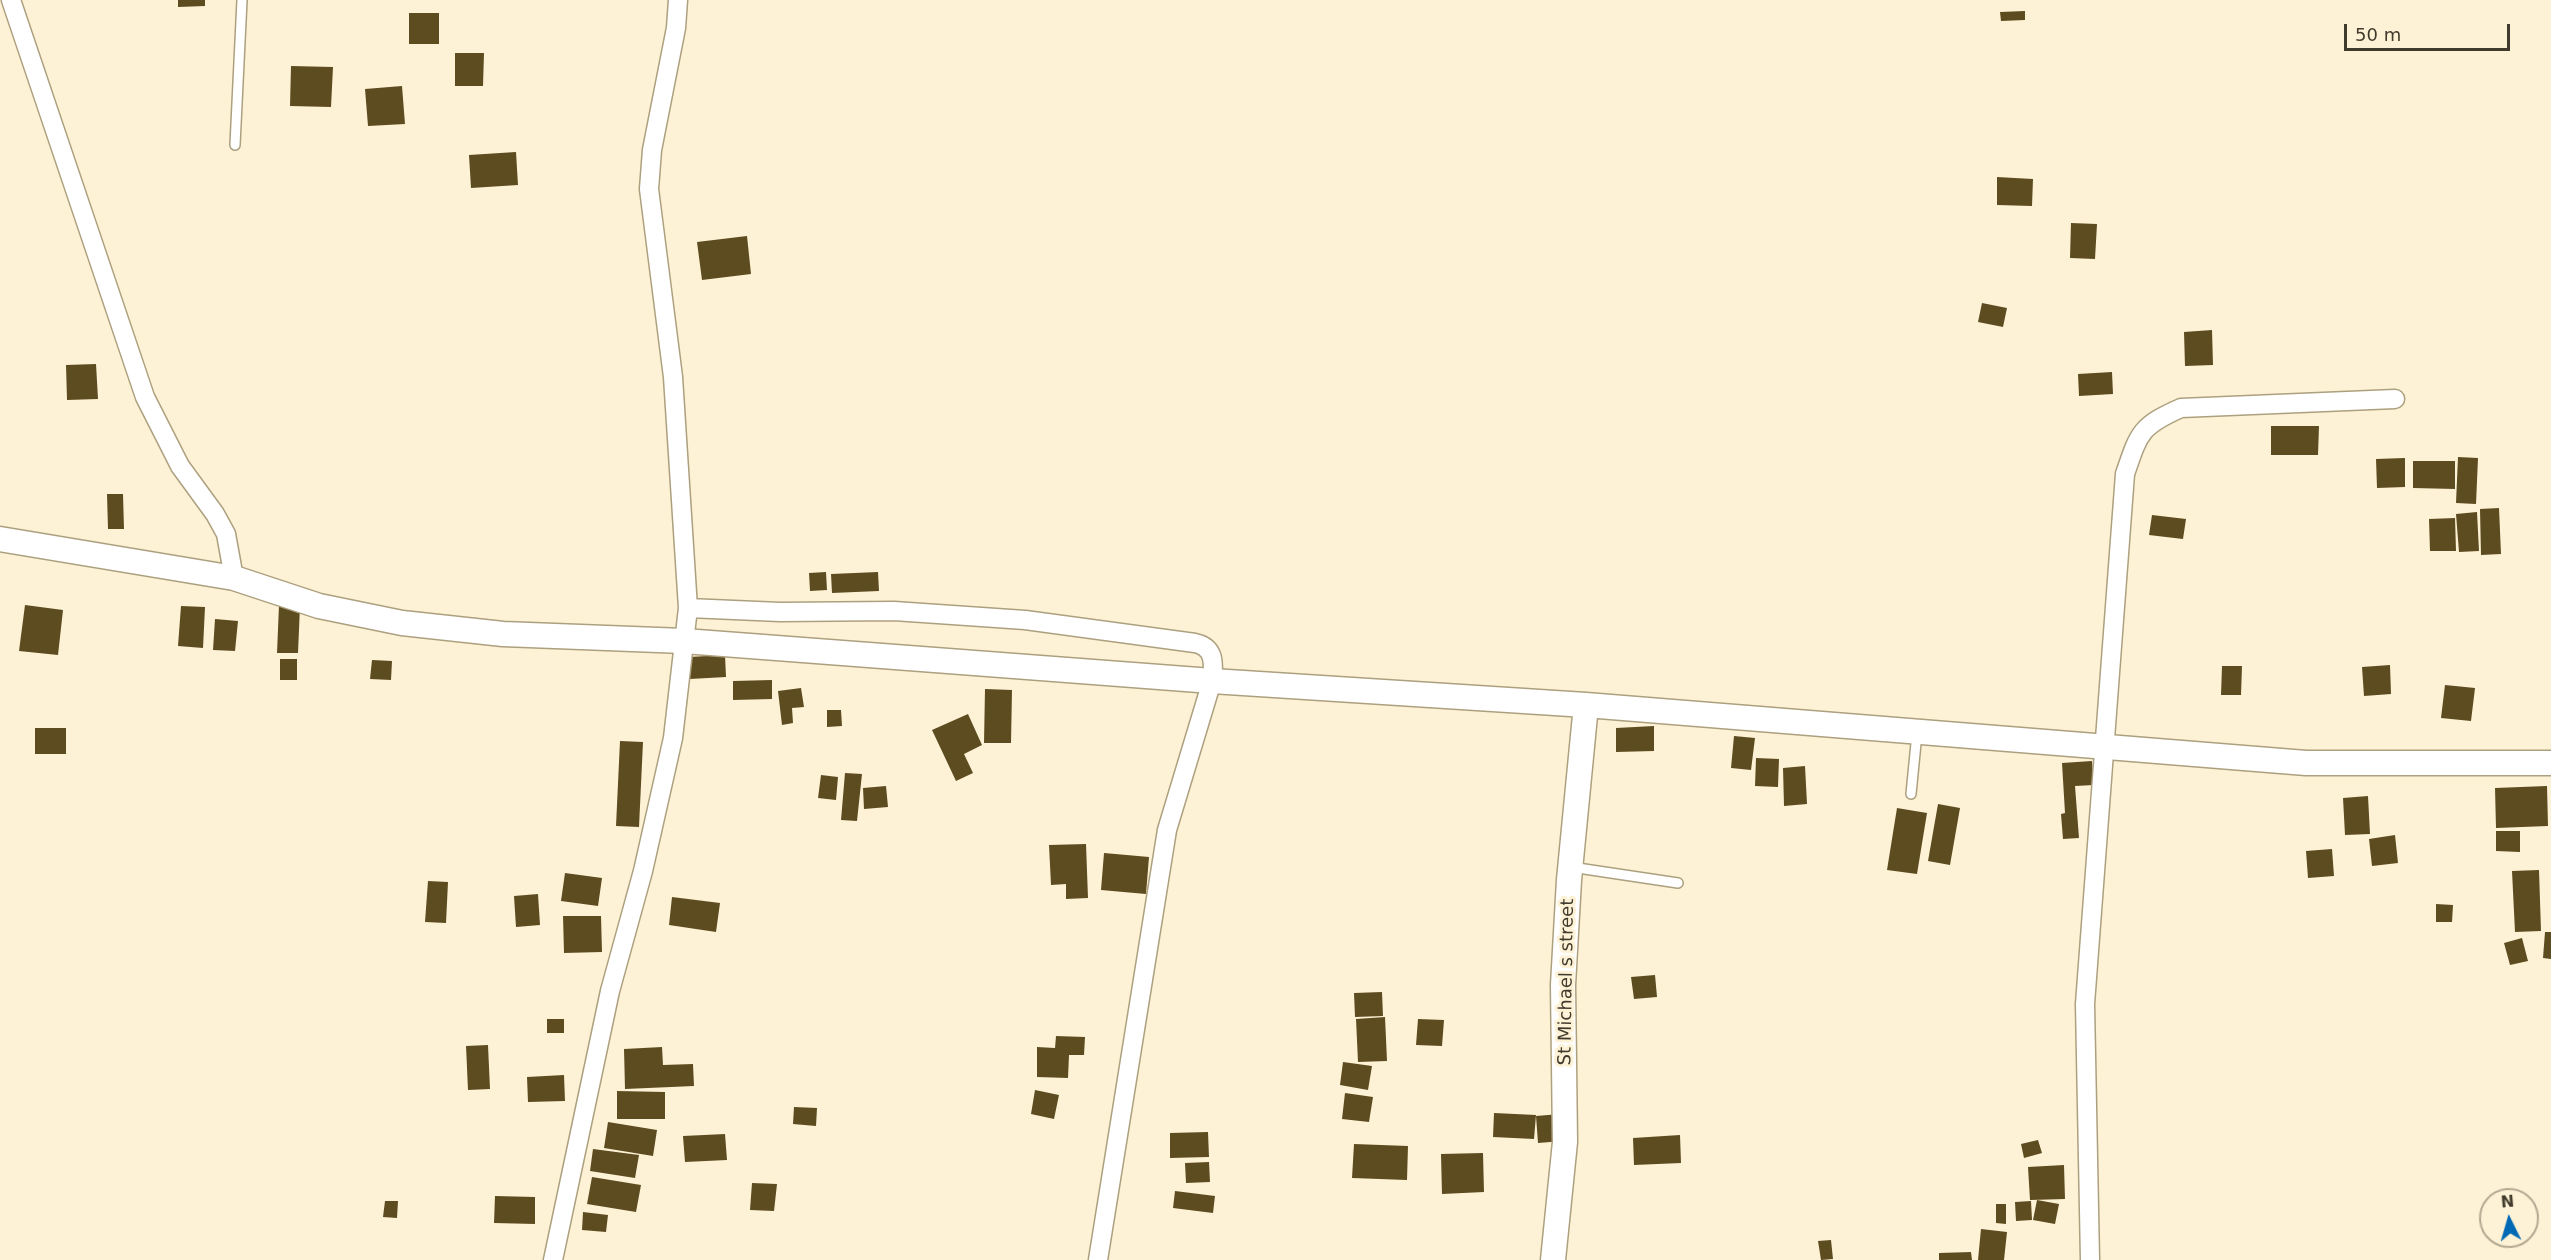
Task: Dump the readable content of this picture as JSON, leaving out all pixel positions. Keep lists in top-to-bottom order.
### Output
{
  "streets": {
    "street": ["St Michael s street"]
  },
  "scale_bar": "50 m",
  "north": "top"
}
